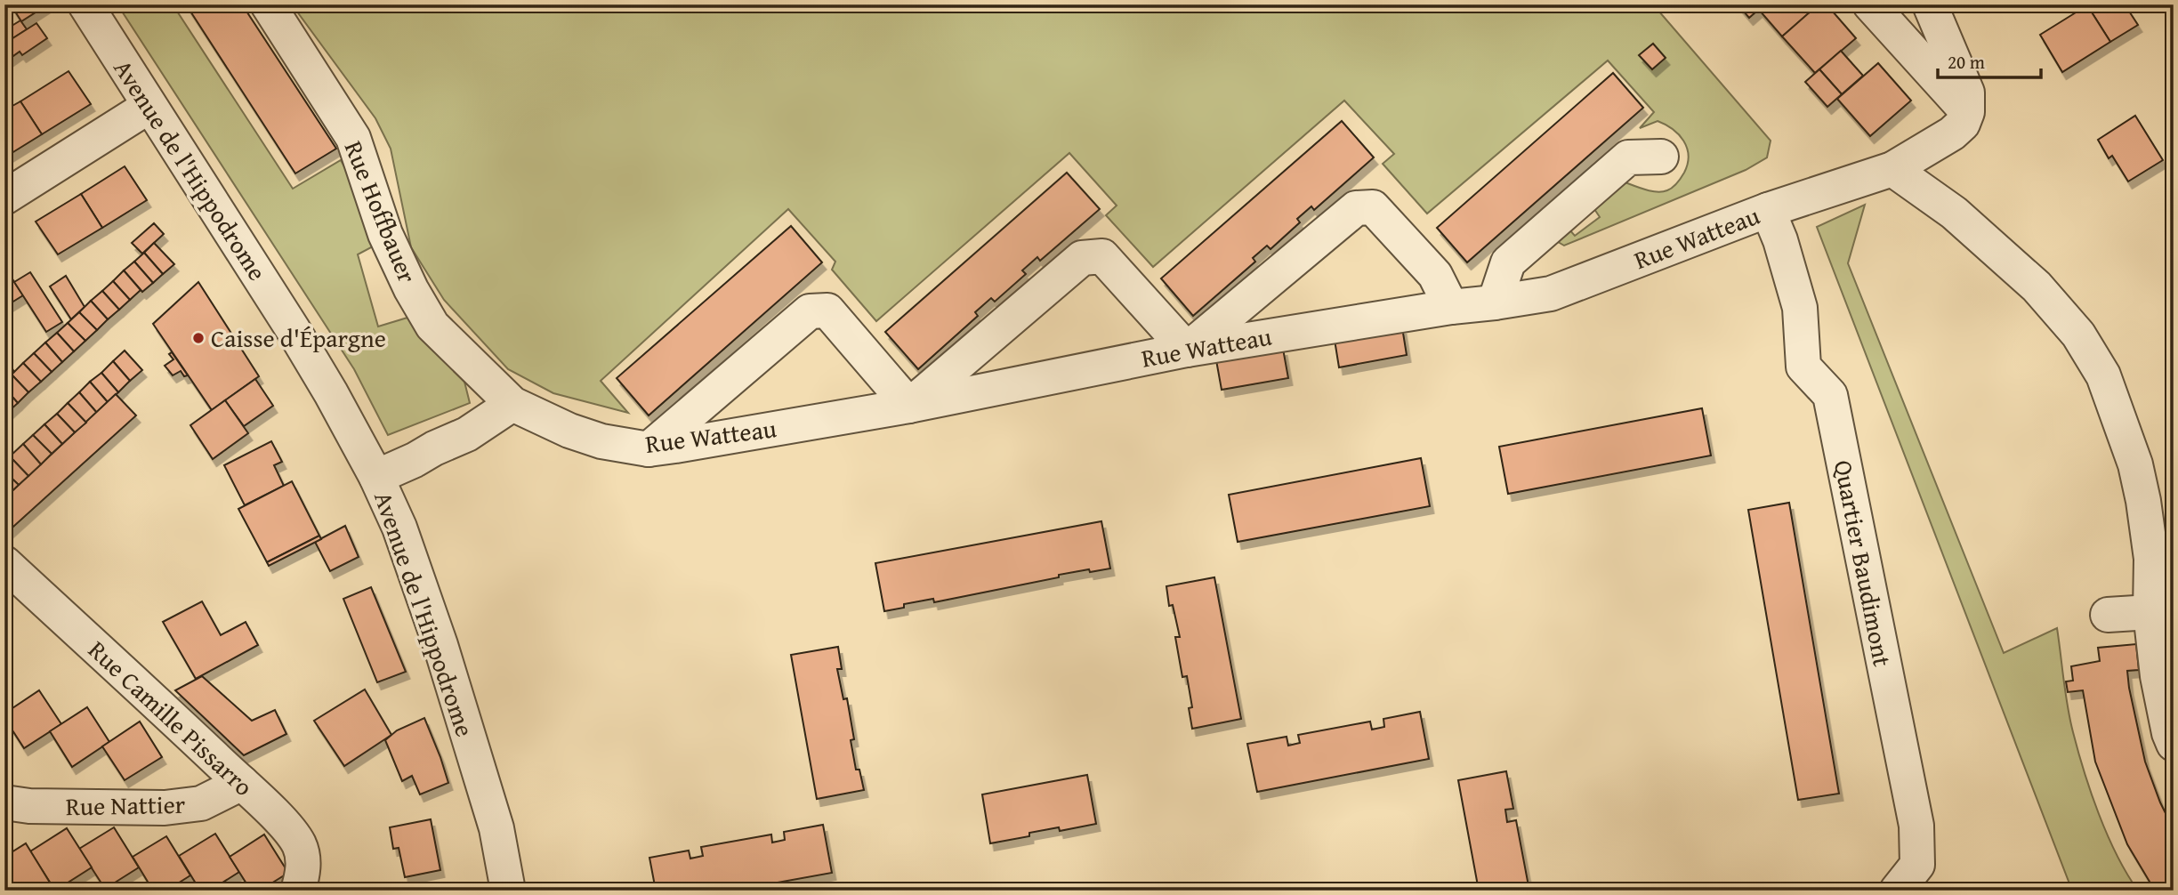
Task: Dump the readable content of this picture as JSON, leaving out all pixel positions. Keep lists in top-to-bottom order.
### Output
{
  "streets": {
    "street": [
      "Avenue de l'Hippodrome",
      "Rue Hoffbauer",
      "Rue Watteau",
      "Quartier Baudimont",
      "Rue Camille Pissarro",
      "Rue Nattier"
    ]
  },
  "crossings": [
    ["Rue Hoffbauer", "Rue Watteau"],
    ["Rue Watteau", "Quartier Baudimont"],
    ["Rue Camille Pissarro", "Rue Nattier"]
  ],
  "places": ["Caisse d'Épargne"],
  "scale_bar": "20 m"
}
